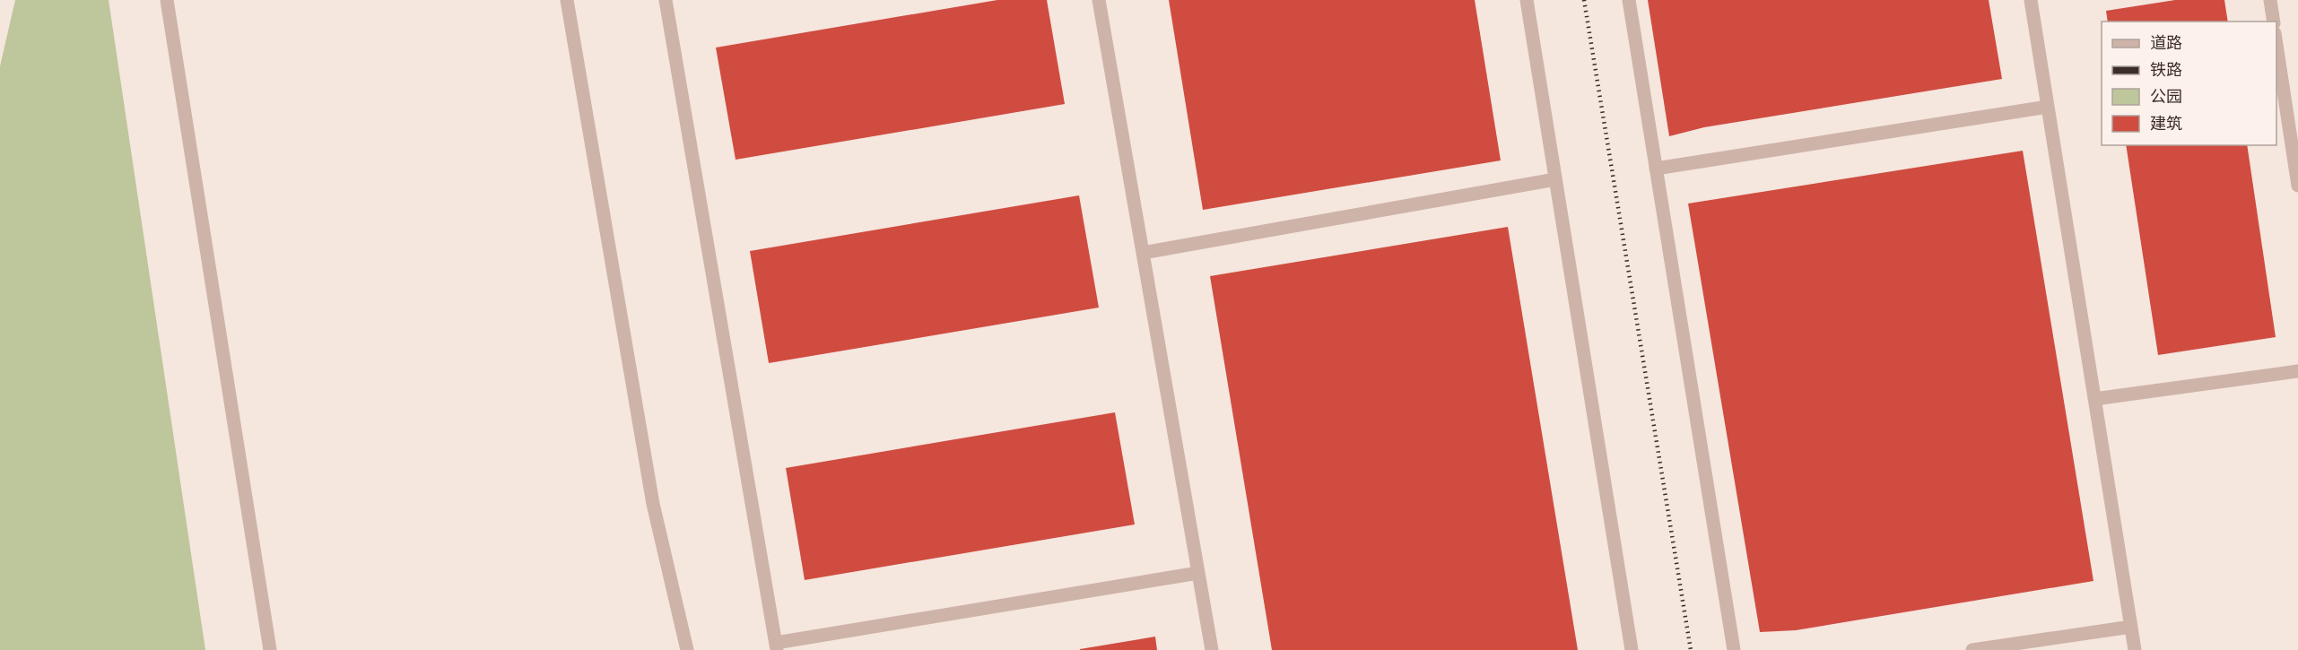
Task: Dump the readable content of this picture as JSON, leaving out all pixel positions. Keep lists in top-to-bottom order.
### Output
{
  "legend": [
    "道路",
    "铁路",
    "公园",
    "建筑"
  ]
}
